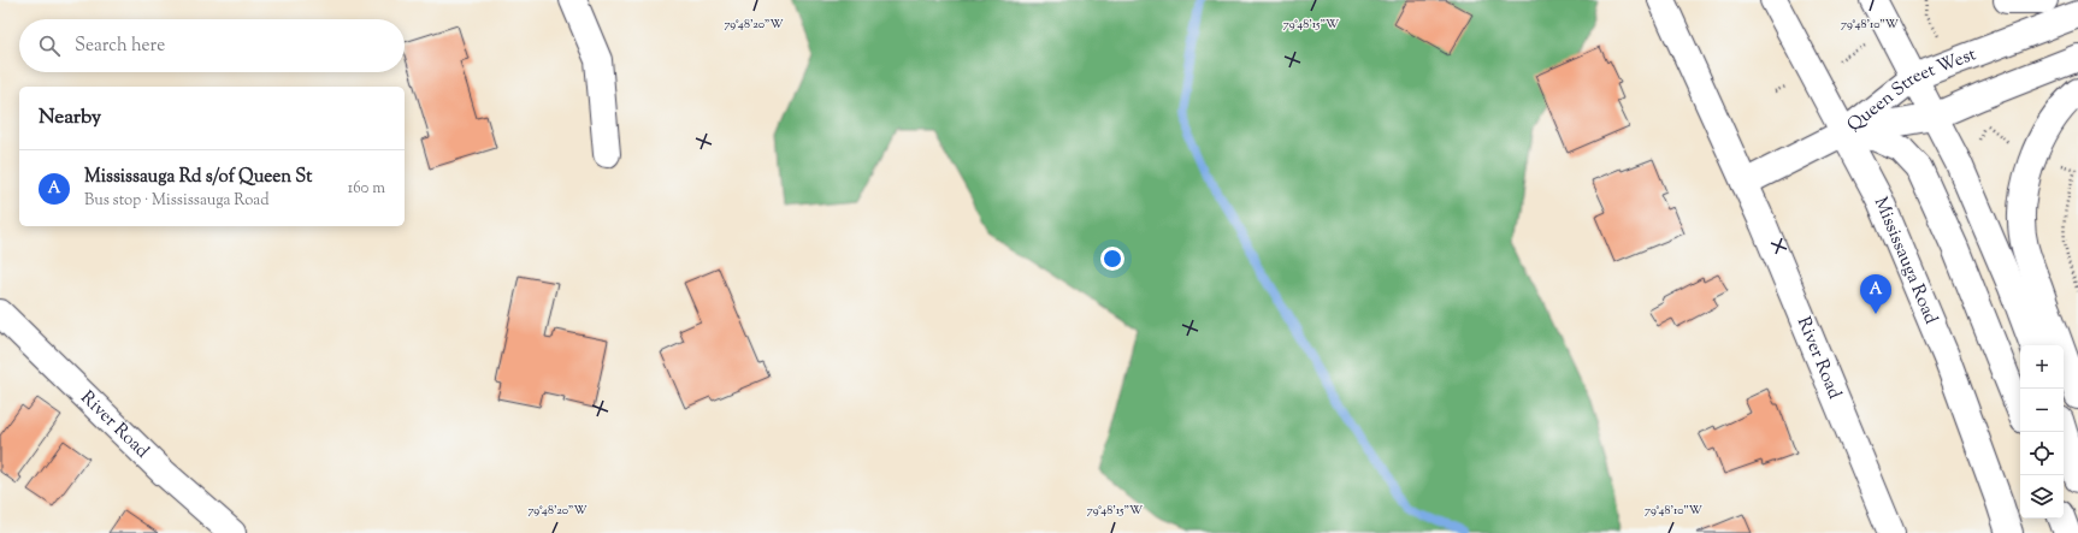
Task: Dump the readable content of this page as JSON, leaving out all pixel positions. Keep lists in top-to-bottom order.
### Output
{
  "streets": {
    "main road": ["Queen Street West", "Mississauga Road", "River Road"]
  },
  "crossings": [
    ["Queen Street West", "Mississauga Road"]
  ],
  "page": {
    "search": "Search here",
    "heading": "Nearby",
    "list": [
      {
        "mark": "A",
        "name": "Mississauga Rd s/of Queen St",
        "note": "Bus stop · Mississauga Road",
        "value": "160 m"
      }
    ],
    "pins": "A",
    "map_buttons": ["+", "−"]
  },
  "coordinates": ["79°48'15\"W", "79°48'10\"W", "79°48'20\"W"]
}
